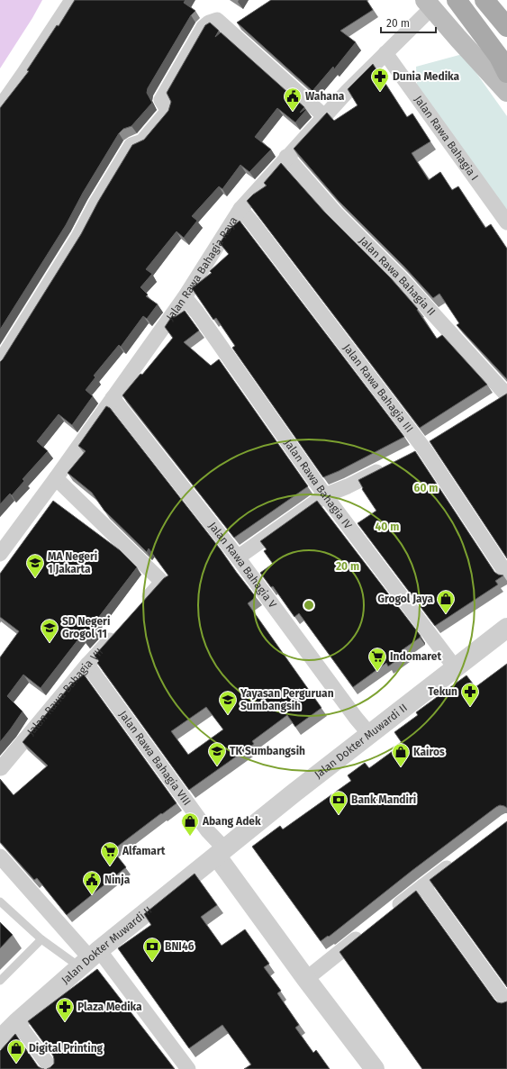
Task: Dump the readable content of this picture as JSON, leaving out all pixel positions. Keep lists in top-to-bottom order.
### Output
{
  "streets": {
    "street": [
      "Jalan Rawa Bahagia I",
      "Jalan Rawa Bahagia Raya",
      "Jalan Rawa Bahagia II",
      "Jalan Rawa Bahagia III",
      "Jalan Rawa Bahagia IV",
      "Jalan Rawa Bahagia V",
      "Jalan Rawa Bahagia VII",
      "Jalan Dokter Muwardi II",
      "Jalan Rawa Bahagia VIII"
    ]
  },
  "crossings": [
    ["Jalan Rawa Bahagia I", "Jalan Rawa Bahagia Raya"],
    ["Jalan Rawa Bahagia Raya", "Jalan Rawa Bahagia II"],
    ["Jalan Rawa Bahagia Raya", "Jalan Rawa Bahagia III"],
    ["Jalan Rawa Bahagia Raya", "Jalan Rawa Bahagia IV"],
    ["Jalan Rawa Bahagia Raya", "Jalan Rawa Bahagia V"],
    ["Jalan Rawa Bahagia IV", "Jalan Dokter Muwardi II"],
    ["Jalan Rawa Bahagia V", "Jalan Dokter Muwardi II"],
    ["Jalan Rawa Bahagia VII", "Jalan Rawa Bahagia VIII"],
    ["Jalan Dokter Muwardi II", "Jalan Rawa Bahagia VIII"]
  ],
  "places": {
    "pharmacy": ["Dunia Medika", "Tekun", "Plaza Medika"],
    "public building": ["Wahana", "Ninja"],
    "school or university": [
      "MA Negeri 1 Jakarta",
      "SD Negeri Grogol 11",
      "Yayasan Perguruan Sumbangsih",
      "TK Sumbangsih"
    ],
    "shop": [
      "Grogol Jaya",
      "Kairos",
      "Abang Adek",
      "Digital Printing"
    ],
    "supermarket": ["Indomaret", "Alfamart"],
    "bank": ["Bank Mandiri", "BNI46"]
  },
  "scale_bar": "20 m",
  "rings": ["60 m", "40 m", "20 m"]
}
